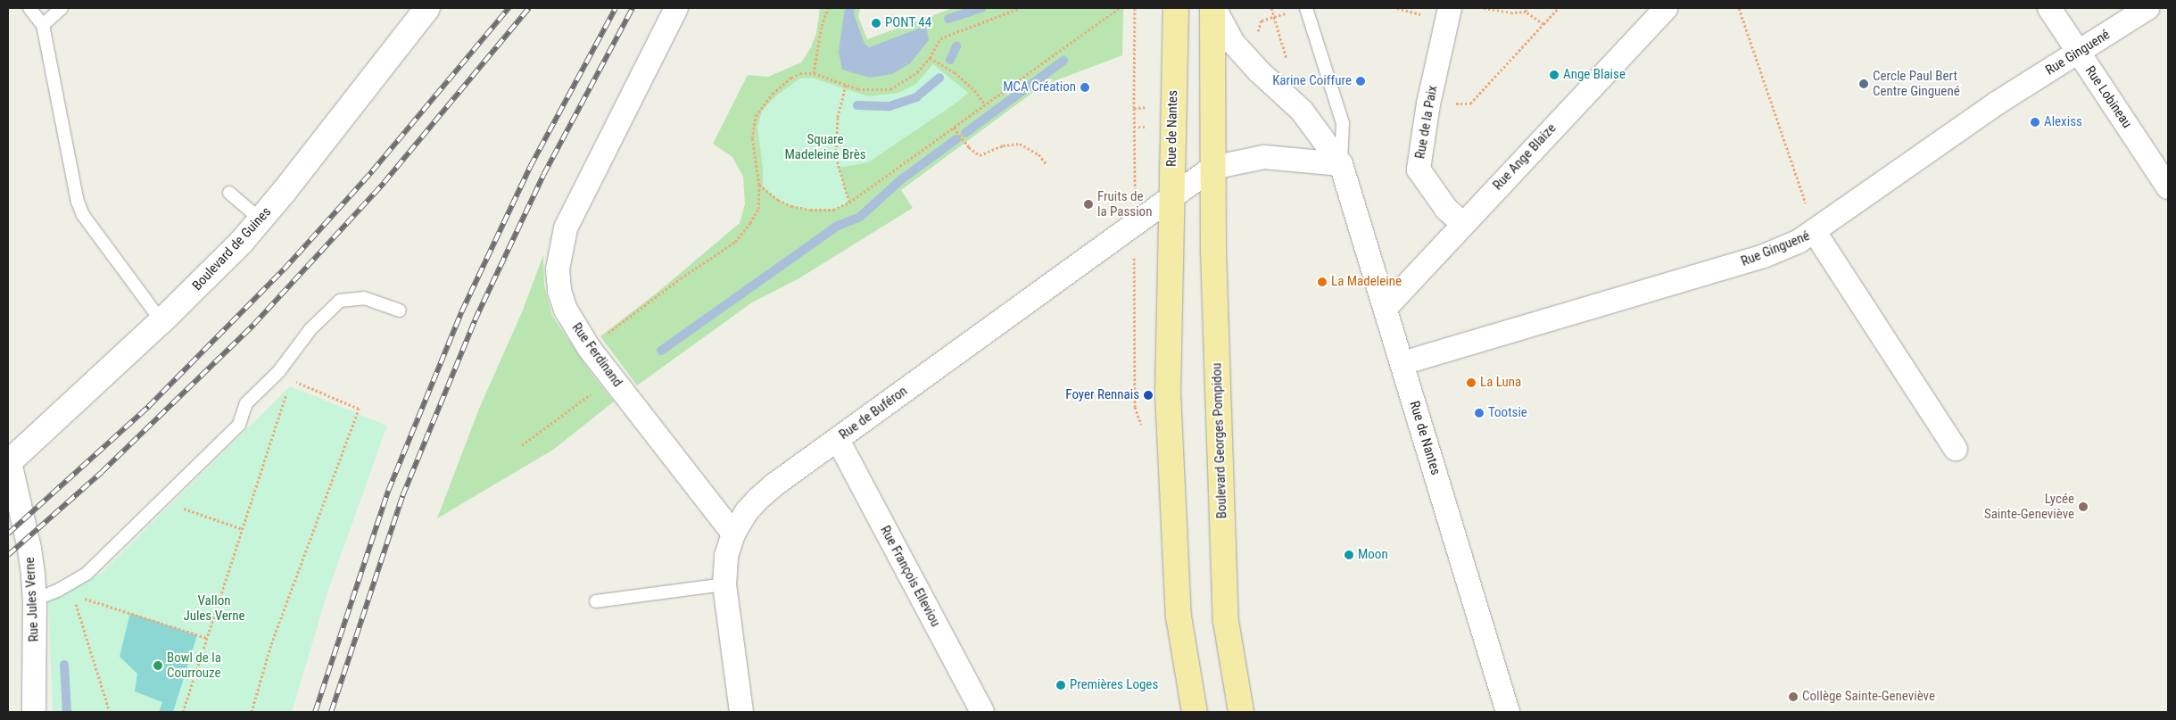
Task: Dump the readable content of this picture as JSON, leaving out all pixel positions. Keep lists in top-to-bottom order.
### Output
{
  "streets": {
    "main road": ["Rue de Nantes", "Boulevard Georges Pompidou"],
    "street": [
      "Rue Ginguené",
      "Rue Lobineau",
      "Rue de la Paix",
      "Rue Ange Blaize",
      "Boulevard de Guines",
      "Rue Ferdinand",
      "Rue de Buféron",
      "Rue François Elleviou",
      "Rue Jules Verne"
    ]
  },
  "crossings": [
    ["Rue Ginguené", "Rue Lobineau"],
    ["Rue Ginguené", "Rue de Nantes"],
    ["Rue de la Paix", "Rue Ange Blaize"],
    ["Rue de Nantes", "Rue Ange Blaize"],
    ["Rue de Nantes", "Rue de Buféron"],
    ["Rue de Nantes", "Boulevard Georges Pompidou"],
    ["Boulevard de Guines", "Rue Jules Verne"],
    ["Rue Ferdinand", "Rue de Buféron"],
    ["Rue de Buféron", "Rue François Elleviou"]
  ],
  "parks": ["Square Madeleine Brès", "Vallon Jules Verne"],
  "places": [
    "PONT 44",
    "Ange Blaise",
    "Karine Coiffure",
    "Cercle Paul Bert Centre Ginguené",
    "MCA Création",
    "Alexiss",
    "Fruits de la Passion",
    "La Madeleine",
    "La Luna",
    "Foyer Rennais",
    "Tootsie",
    "Lycée Sainte-Geneviève",
    "Moon",
    "Bowl de la Courrouze",
    "Premières Loges",
    "Collège Sainte-Geneviève"
  ]
}
